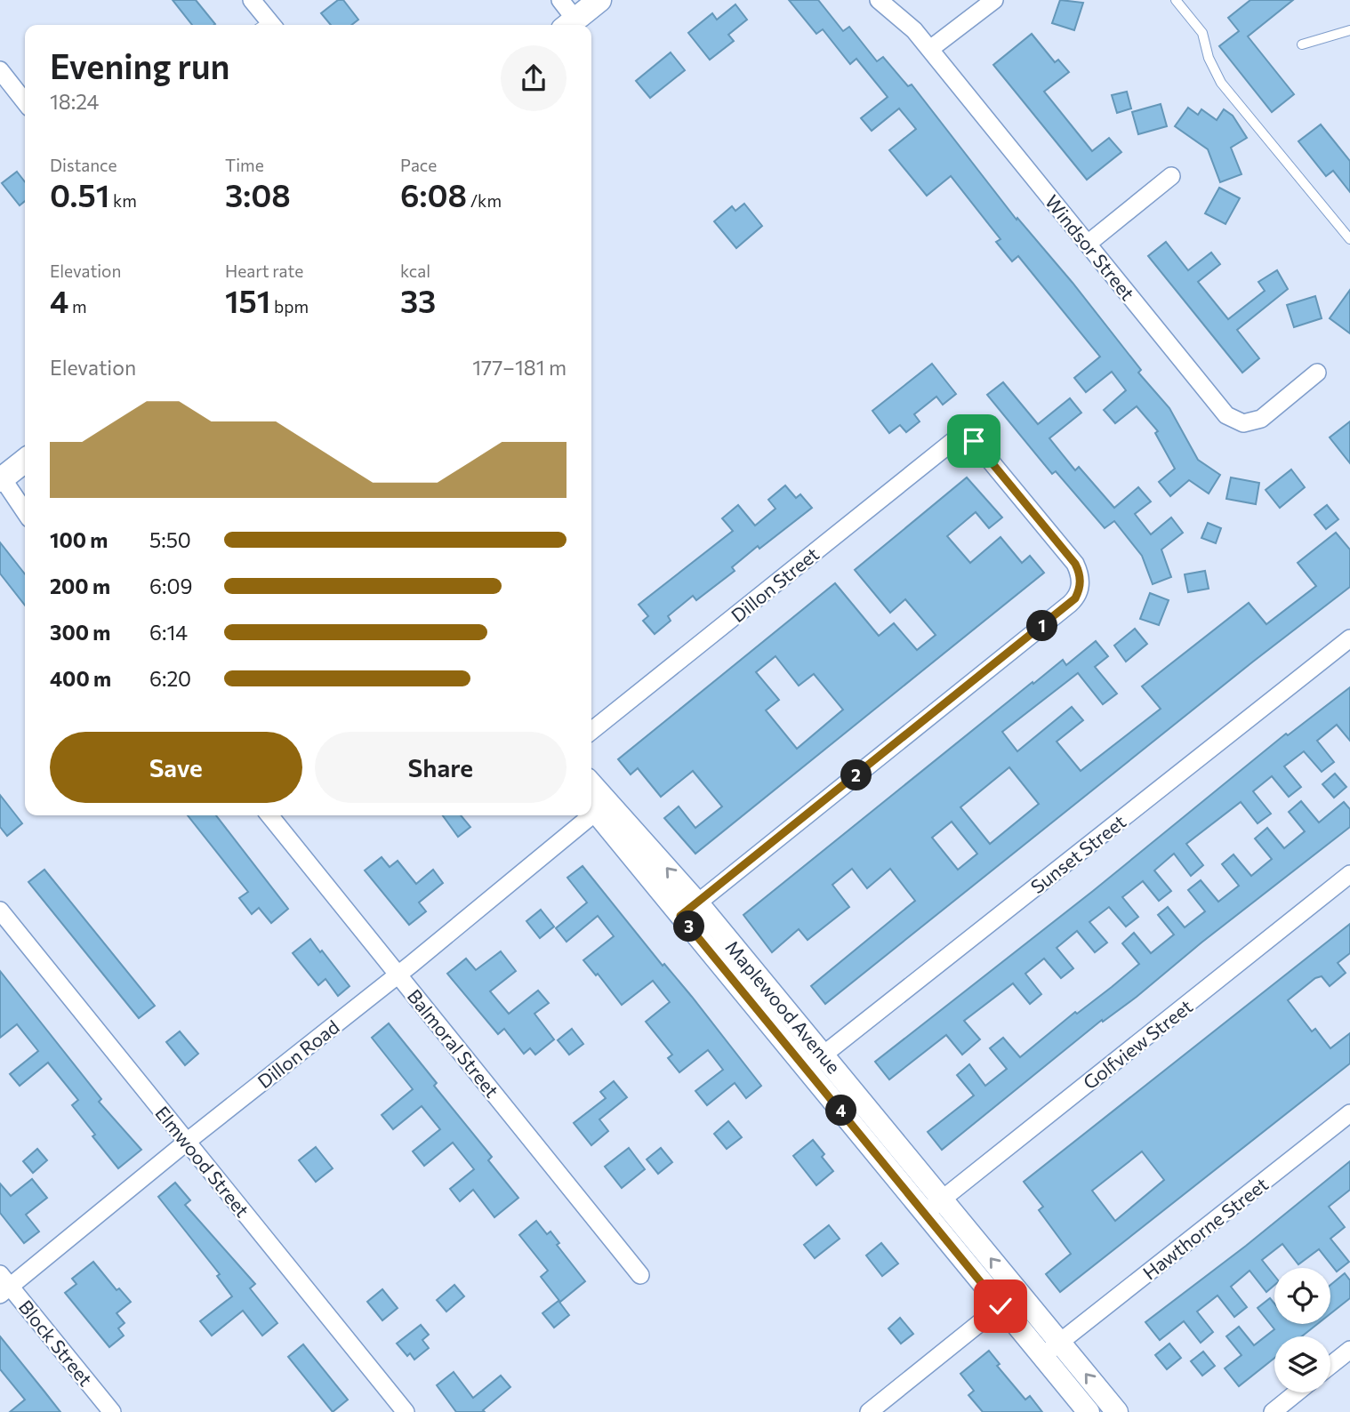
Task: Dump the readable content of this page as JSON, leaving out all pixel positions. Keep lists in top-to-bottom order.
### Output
{
  "streets": {
    "street": [
      "Windsor Street",
      "Dillon Street",
      "Sunset Street",
      "Maplewood Avenue",
      "Balmoral Street",
      "Golfview Street",
      "Dillon Road",
      "Elmwood Street",
      "Hawthorne Street",
      "Block Street"
    ]
  },
  "crossings": [
    ["Dillon Street", "Maplewood Avenue"],
    ["Sunset Street", "Maplewood Avenue"],
    ["Maplewood Avenue", "Golfview Street"],
    ["Maplewood Avenue", "Hawthorne Street"],
    ["Balmoral Street", "Dillon Road"],
    ["Dillon Road", "Elmwood Street"],
    ["Dillon Road", "Block Street"]
  ],
  "page": {
    "heading": ["Evening run", "18:24"],
    "stats": [
      ["Distance", "0.51 km"],
      ["Time", "3:08"],
      ["Pace", "6:08 /km"],
      ["Elevation", "4 m"],
      ["Heart rate", "151 bpm"],
      ["kcal", "33"]
    ],
    "chart": ["Elevation", "177–181 m"],
    "list": [
      {
        "name": "100 m",
        "note": "5:50"
      },
      {
        "name": "200 m",
        "note": "6:09"
      },
      {
        "name": "300 m",
        "note": "6:14"
      },
      {
        "name": "400 m",
        "note": "6:20"
      }
    ],
    "pins": [
      "1",
      "2",
      "3",
      "4"
    ],
    "buttons": ["Save", "Share"]
  }
}
